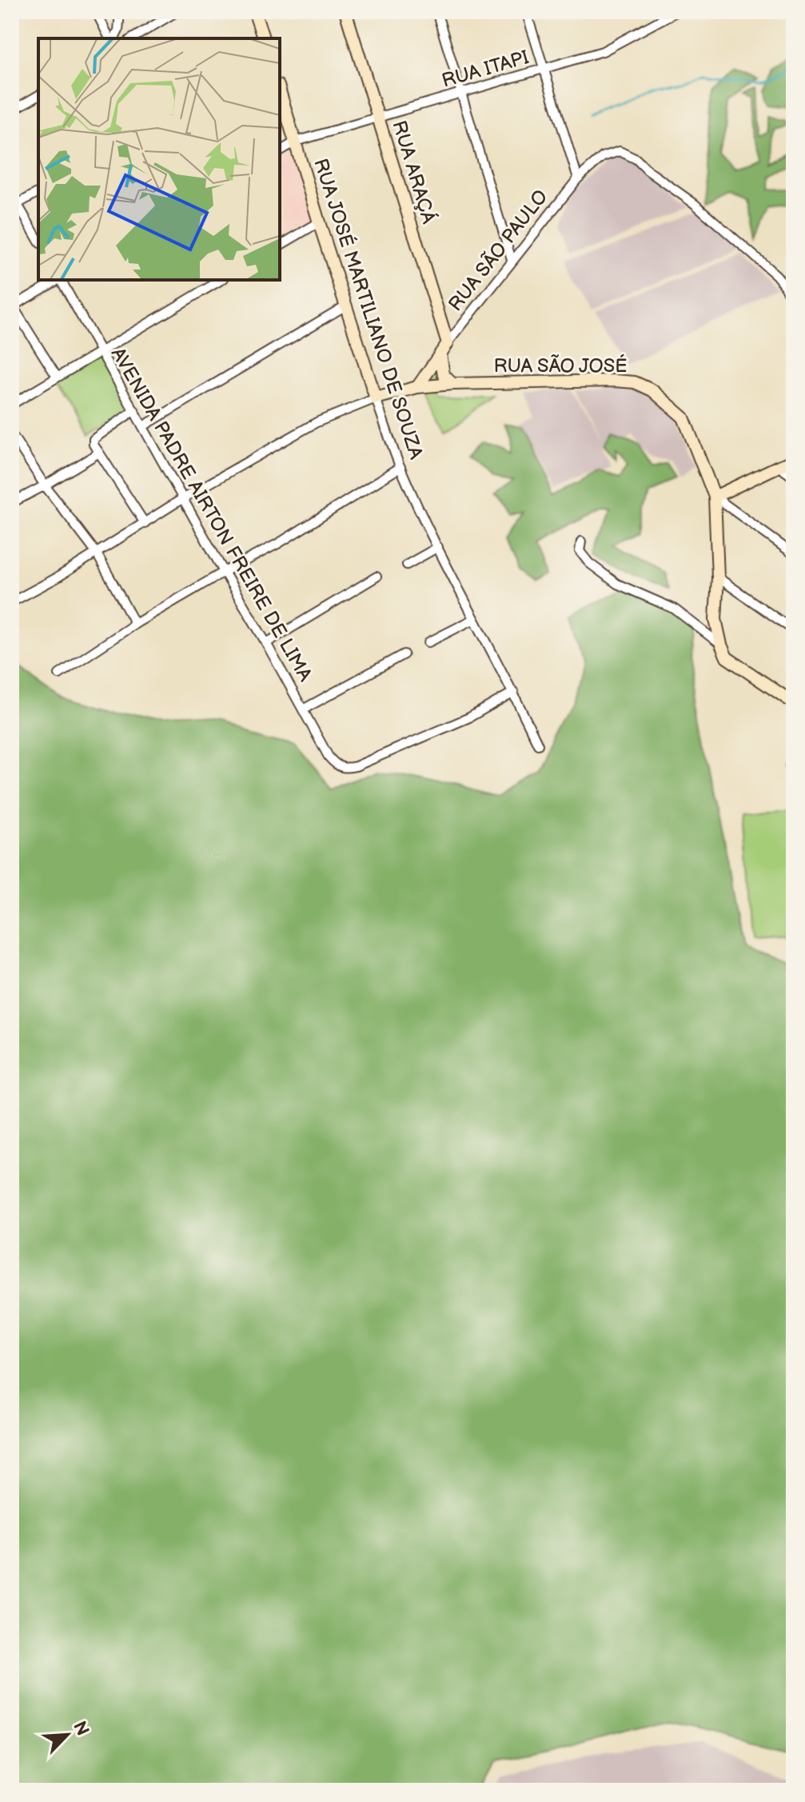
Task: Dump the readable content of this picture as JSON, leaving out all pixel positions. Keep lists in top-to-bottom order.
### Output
{
  "streets": {
    "street": [
      "RUA ITAPI",
      "RUA ARAÇÁ",
      "RUA SÃO PAULO",
      "RUA JOSÉ MARTILIANO DE SOUZA",
      "RUA SÃO JOSÉ",
      "AVENIDA PADRE AIRTON FREIRE DE LIMA"
    ]
  },
  "crossings": [
    ["RUA ITAPI", "RUA ARAÇÁ"],
    ["RUA ITAPI", "RUA JOSÉ MARTILIANO DE SOUZA"],
    ["RUA ARAÇÁ", "RUA SÃO PAULO"],
    ["RUA SÃO PAULO", "RUA SÃO JOSÉ"],
    ["RUA JOSÉ MARTILIANO DE SOUZA", "RUA SÃO JOSÉ"],
    ["RUA JOSÉ MARTILIANO DE SOUZA", "AVENIDA PADRE AIRTON FREIRE DE LIMA"]
  ],
  "north": "top right"
}
